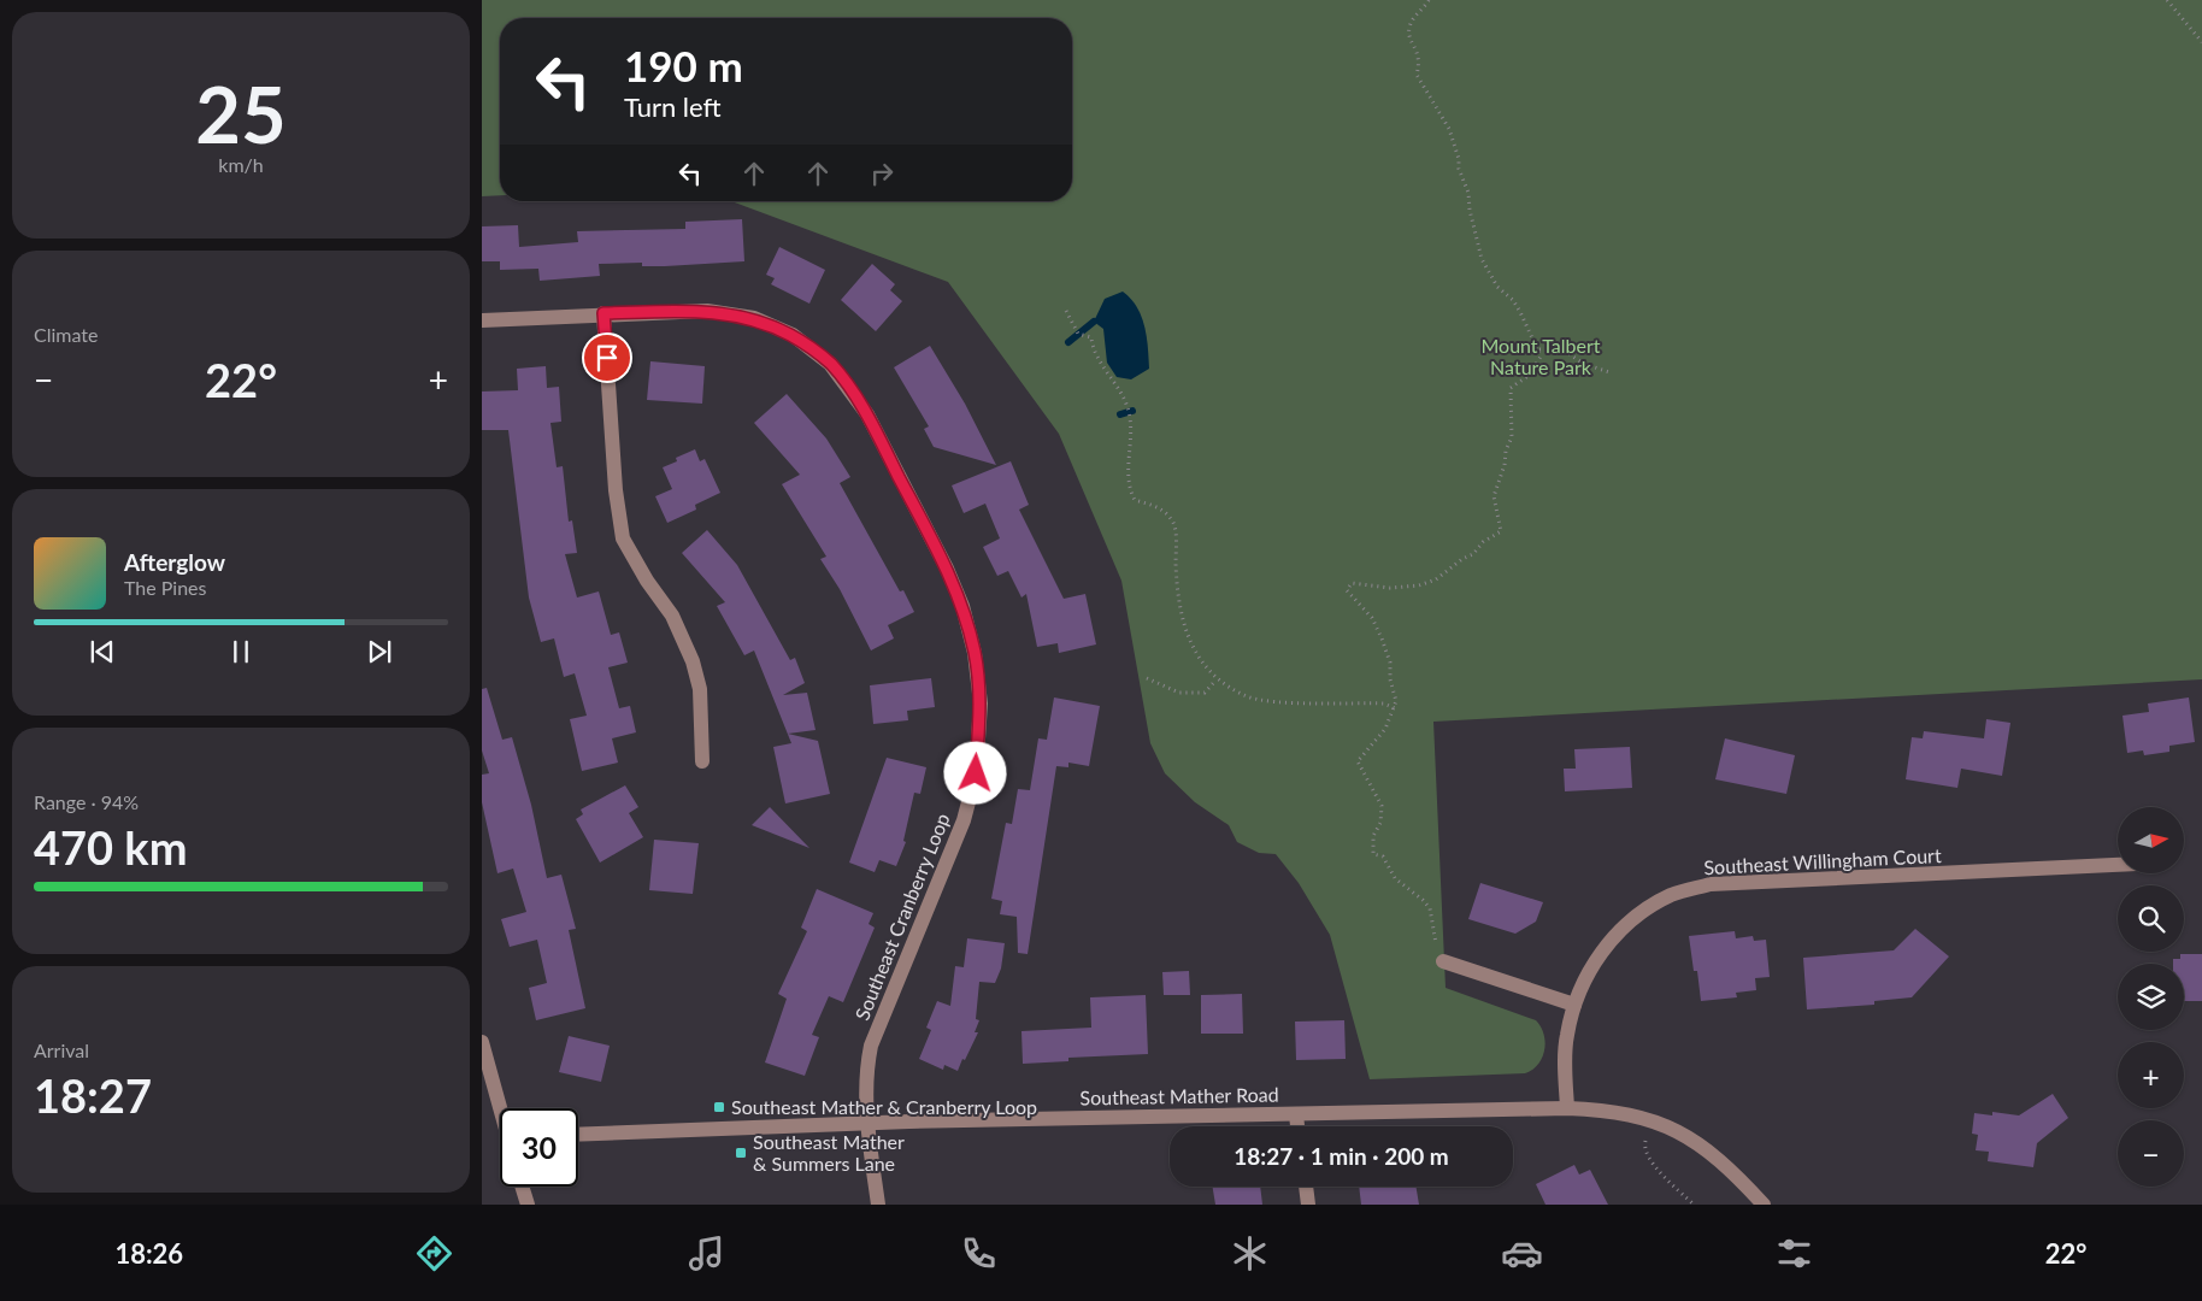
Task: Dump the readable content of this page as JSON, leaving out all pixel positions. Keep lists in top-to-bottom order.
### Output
{
  "streets": {
    "street": ["Southeast Willingham Court", "Southeast Cranberry Loop", "Southeast Mather Road"]
  },
  "crossings": [
    ["Southeast Willingham Court", "Southeast Mather Road"],
    ["Southeast Cranberry Loop", "Southeast Mather Road"]
  ],
  "parks": ["Mount Talbert Nature Park"],
  "places": {
    "transit": ["Southeast Mather & Cranberry Loop", "Southeast Mather & Summers Lane"]
  },
  "north": "right",
  "page": {
    "tile": [
      ["25", "km/h"],
      "Climate",
      ["Range · 94%", "470 km"],
      ["Arrival", "18:27"]
    ],
    "turn": ["190 m", "Turn left"],
    "heat": ["−", "22°", "+"],
    "song": ["Afterglow", "The Pines"],
    "map_buttons": ["+", "−"],
    "limit": "30",
    "trip": "18:27 · 1 min · 200 m",
    "tabs": ["18:26", "22°"]
  }
}
